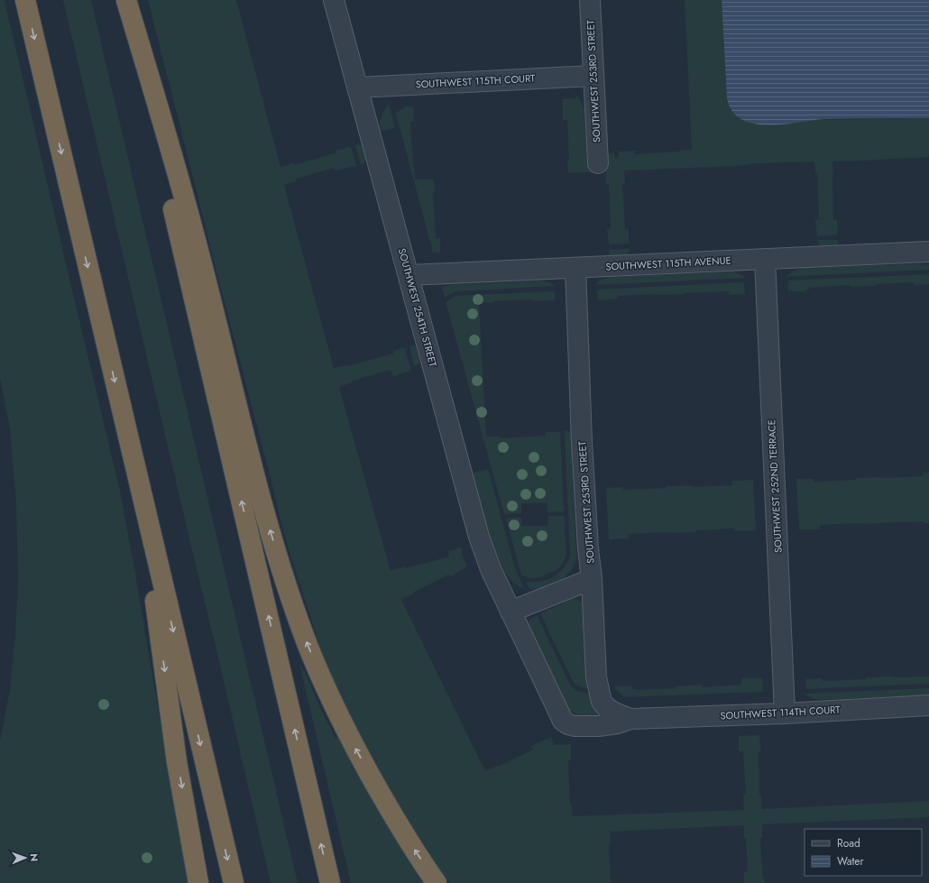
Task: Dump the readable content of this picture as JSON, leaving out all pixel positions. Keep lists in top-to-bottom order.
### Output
{
  "streets": {
    "street": [
      "SOUTHWEST 115TH COURT",
      "SOUTHWEST 253RD STREET",
      "SOUTHWEST 115TH AVENUE",
      "SOUTHWEST 254TH STREET",
      "SOUTHWEST 252ND TERRACE",
      "SOUTHWEST 114TH COURT"
    ]
  },
  "crossings": [
    ["SOUTHWEST 115TH COURT", "SOUTHWEST 253RD STREET"],
    ["SOUTHWEST 115TH COURT", "SOUTHWEST 254TH STREET"],
    ["SOUTHWEST 253RD STREET", "SOUTHWEST 115TH AVENUE"],
    ["SOUTHWEST 253RD STREET", "SOUTHWEST 254TH STREET"],
    ["SOUTHWEST 253RD STREET", "SOUTHWEST 114TH COURT"],
    ["SOUTHWEST 115TH AVENUE", "SOUTHWEST 254TH STREET"],
    ["SOUTHWEST 115TH AVENUE", "SOUTHWEST 252ND TERRACE"],
    ["SOUTHWEST 254TH STREET", "SOUTHWEST 114TH COURT"],
    ["SOUTHWEST 252ND TERRACE", "SOUTHWEST 114TH COURT"]
  ],
  "legend": ["Road", "Water"],
  "north": "right"
}
